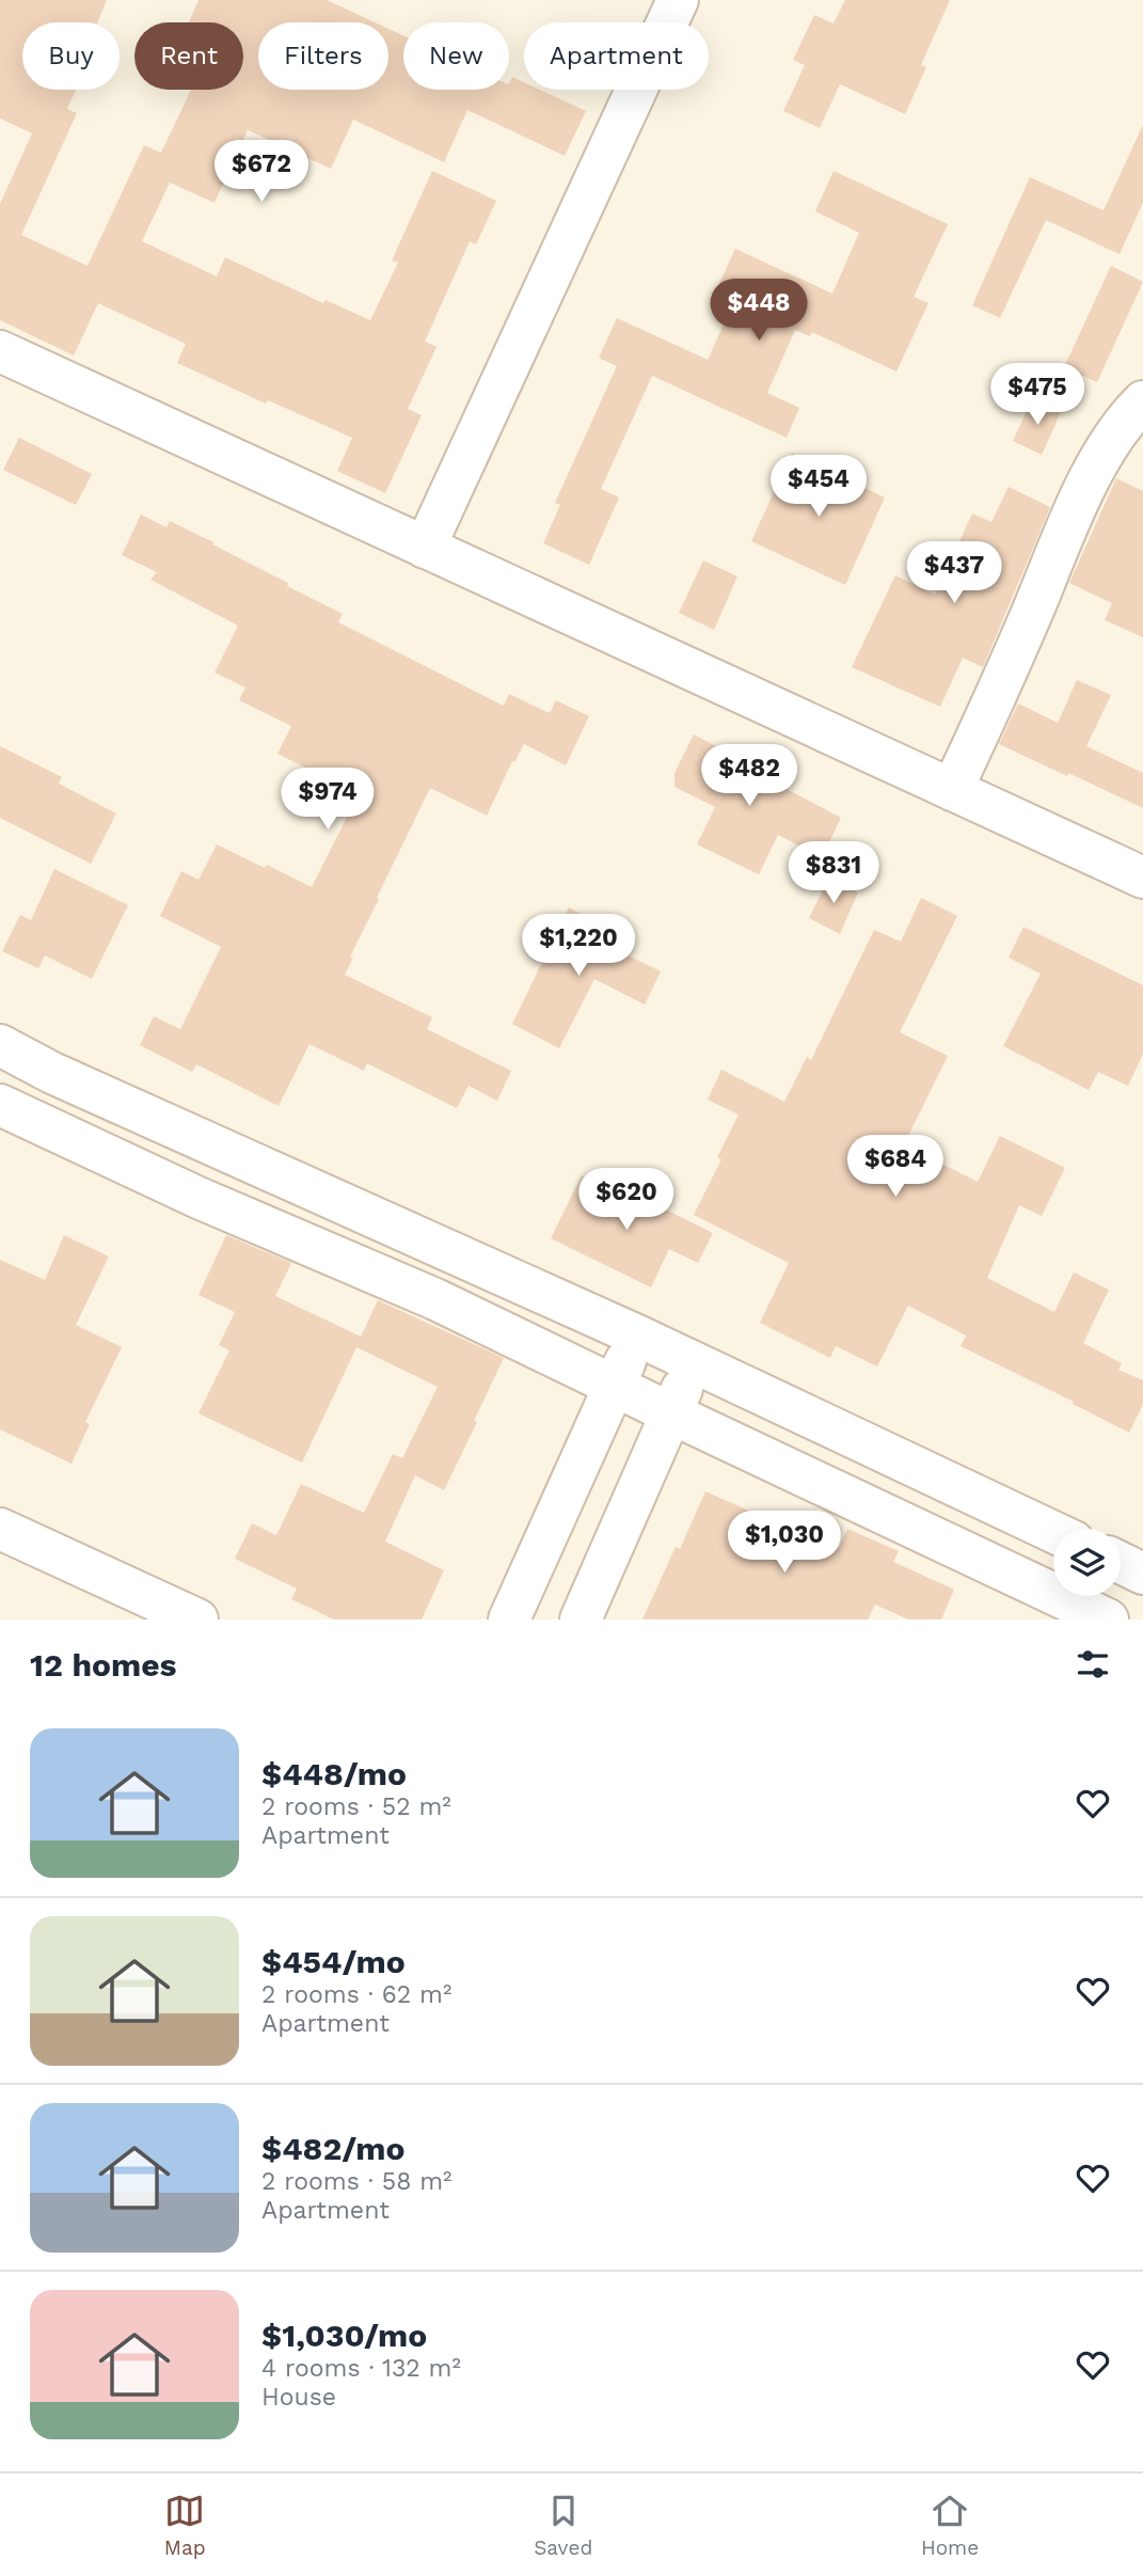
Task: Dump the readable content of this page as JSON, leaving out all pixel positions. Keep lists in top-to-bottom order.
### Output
{
  "page": {
    "chip": [
      "Buy",
      "Rent",
      "Filters",
      "New",
      "Apartment"
    ],
    "price": [
      "$672",
      "$448",
      "$475",
      "$454",
      "$437",
      "$482",
      "$974",
      "$831",
      "$1,220",
      "$684",
      "$620",
      "$1,030"
    ],
    "heading": "12 homes",
    "list": [
      {
        "name": "$448/mo",
        "note": "2 rooms · 52 m² · Apartment"
      },
      {
        "name": "$454/mo",
        "note": "2 rooms · 62 m² · Apartment"
      },
      {
        "name": "$482/mo",
        "note": "2 rooms · 58 m² · Apartment"
      },
      {
        "name": "$1,030/mo",
        "note": "4 rooms · 132 m² · House"
      }
    ],
    "tabs": ["Map", "Saved", "Home"]
  }
}
